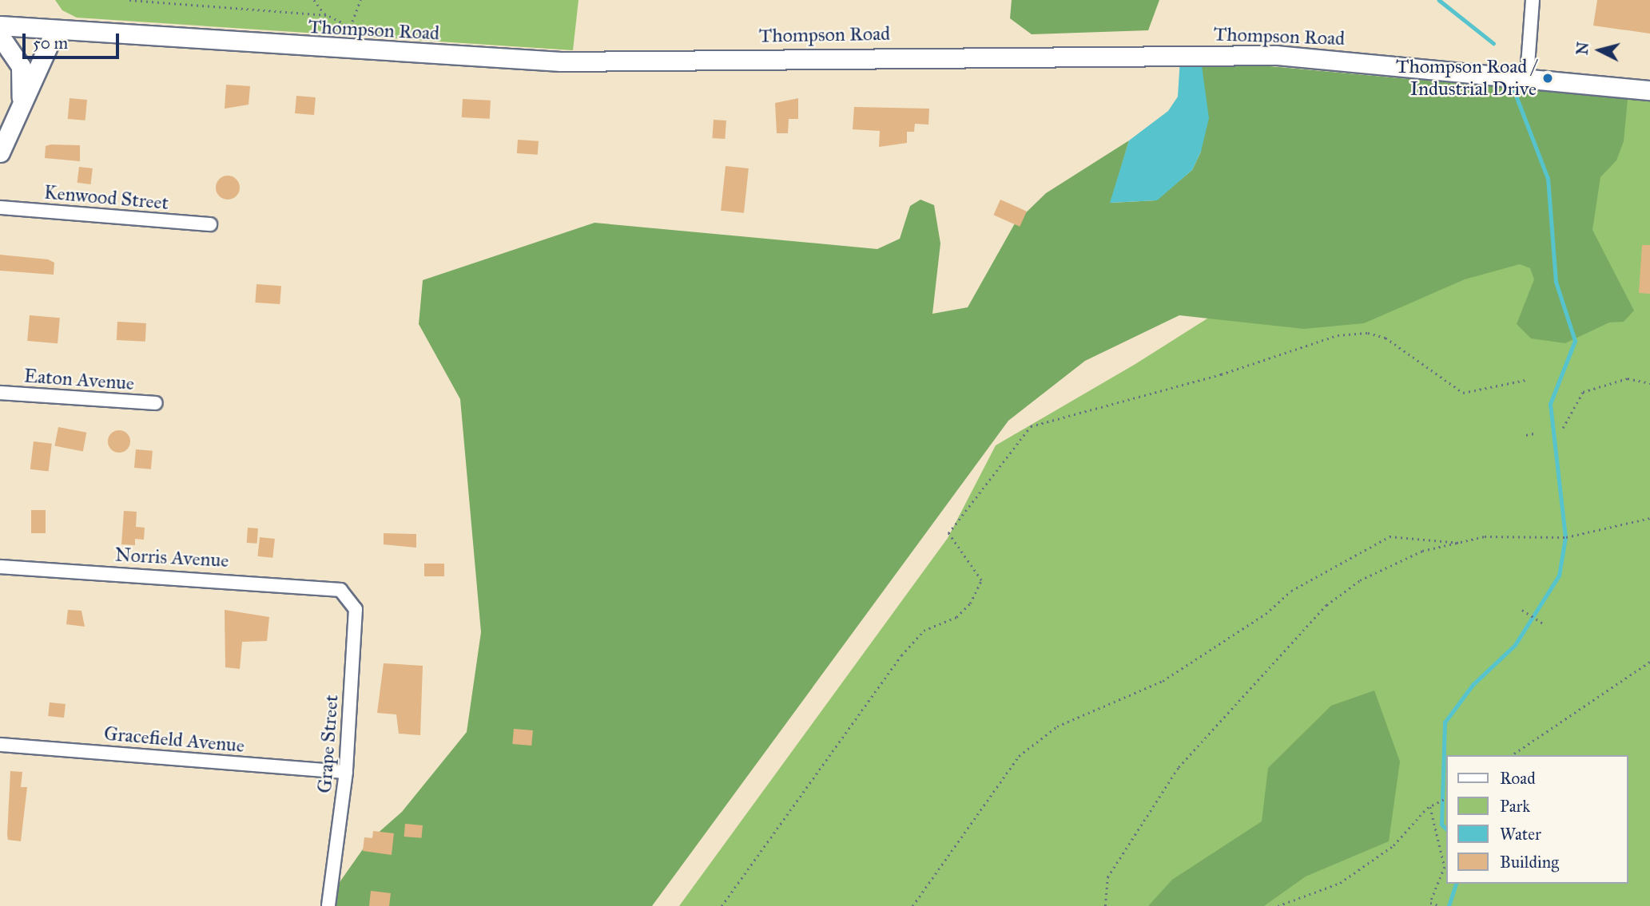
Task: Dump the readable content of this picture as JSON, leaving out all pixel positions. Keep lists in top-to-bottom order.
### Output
{
  "streets": {
    "main road": ["Thompson Road"],
    "street": [
      "Kenwood Street",
      "Eaton Avenue",
      "Norris Avenue",
      "Gracefield Avenue",
      "Grape Street"
    ]
  },
  "crossings": [
    ["Norris Avenue", "Grape Street"],
    ["Gracefield Avenue", "Grape Street"]
  ],
  "places": ["Thompson Road / Industrial Drive"],
  "legend": [
    "Road",
    "Park",
    "Water",
    "Building"
  ],
  "scale_bar": "50 m",
  "north": "left"
}
